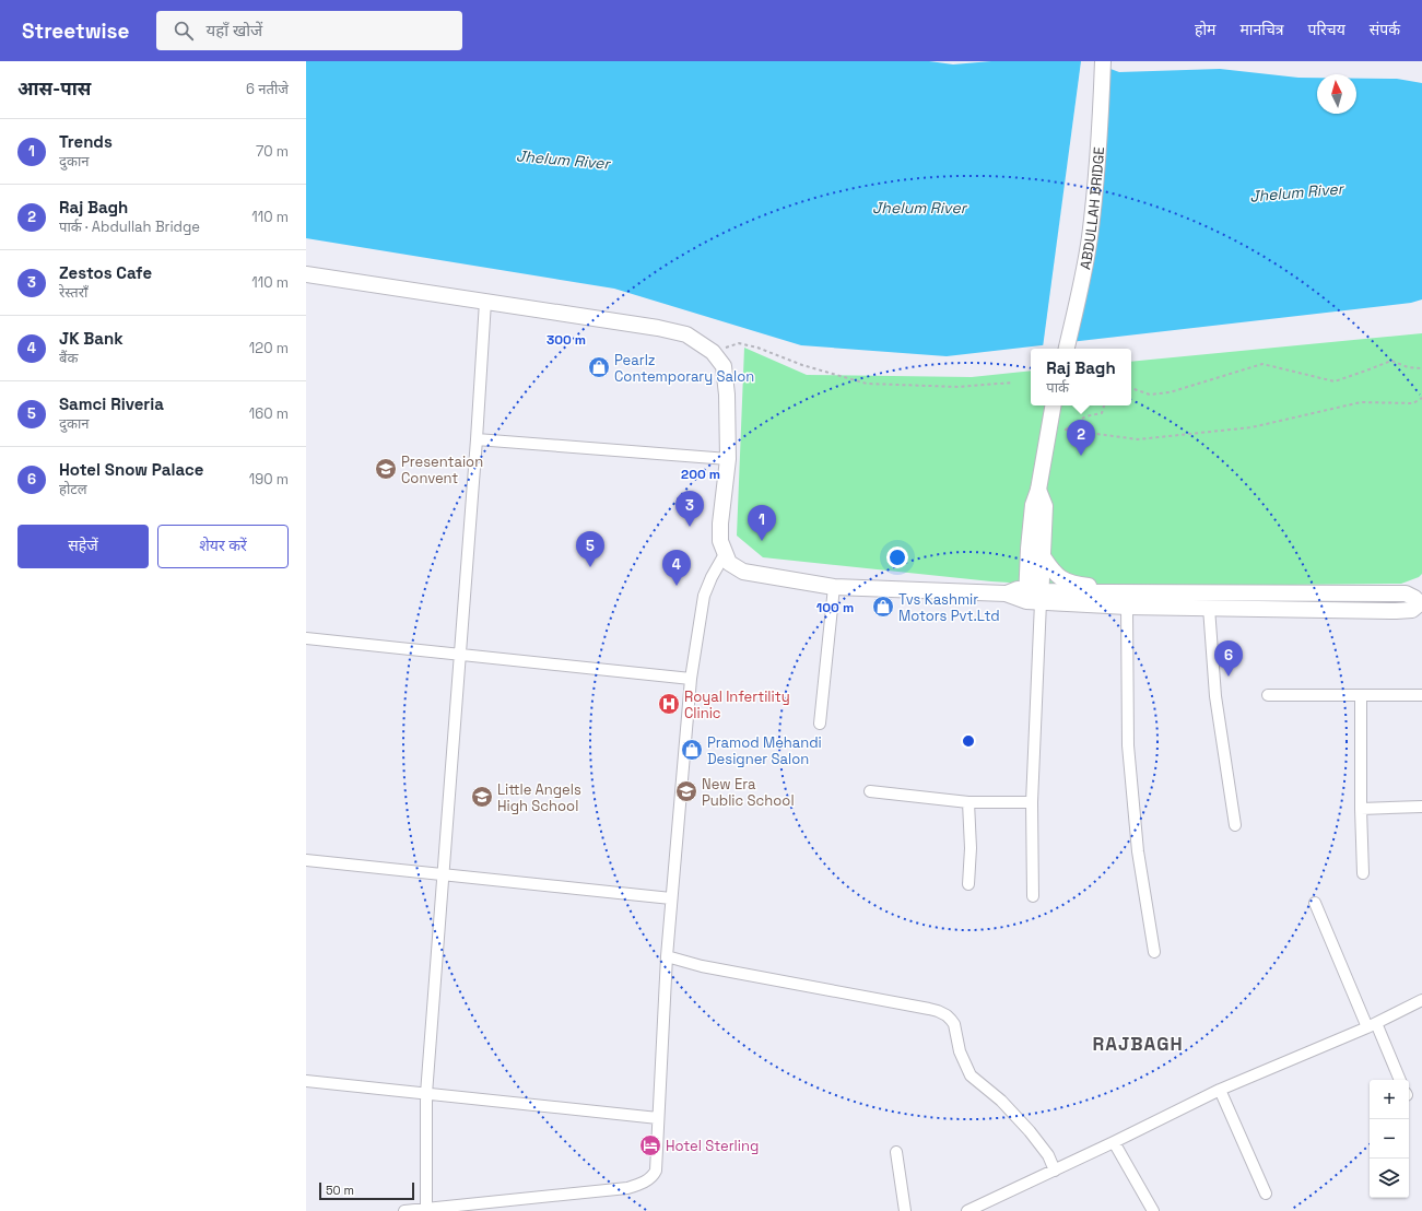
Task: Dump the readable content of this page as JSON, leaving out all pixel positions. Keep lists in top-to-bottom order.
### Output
{
  "streets": {
    "main road": ["ABDULLAH BRIDGE"]
  },
  "districts": ["RAJBAGH"],
  "water": ["Jhelum River"],
  "places": {
    "shop": ["Pearlz Contemporary Salon", "Tvs Kashmir Motors Pvt.Ltd", "Pramod Mehandi Designer Salon"],
    "school or university": ["Presentaion Convent", "New Era Public School", "Little Angels High School"],
    "hospital": ["Royal Infertility Clinic"],
    "hotel": ["Hotel Sterling"]
  },
  "scale_bar": "50 m",
  "north": "top",
  "page": {
    "header": "Streetwise",
    "search": "यहाँ खोजें",
    "nav": [
      "होम",
      "मानचित्र",
      "परिचय",
      "संपर्क"
    ],
    "heading": ["आस-पास", "6 नतीजे"],
    "list": [
      {
        "mark": "1",
        "name": "Trends",
        "note": "दुकान",
        "value": "70 m"
      },
      {
        "mark": "2",
        "name": "Raj Bagh",
        "note": "पार्क · Abdullah Bridge",
        "value": "110 m"
      },
      {
        "mark": "3",
        "name": "Zestos Cafe",
        "note": "रेस्तराँ",
        "value": "110 m"
      },
      {
        "mark": "4",
        "name": "JK Bank",
        "note": "बैंक",
        "value": "120 m"
      },
      {
        "mark": "5",
        "name": "Samci Riveria",
        "note": "दुकान",
        "value": "160 m"
      },
      {
        "mark": "6",
        "name": "Hotel Snow Palace",
        "note": "होटल",
        "value": "190 m"
      }
    ],
    "popup": ["Raj Bagh", "पार्क"],
    "pins": [
      "2",
      "3",
      "1",
      "5",
      "4",
      "6"
    ],
    "buttons": ["सहेजें", "शेयर करें"],
    "map_buttons": ["+", "−"],
    "scale": "50 m"
  },
  "rings": ["300 m", "200 m", "100 m"]
}
